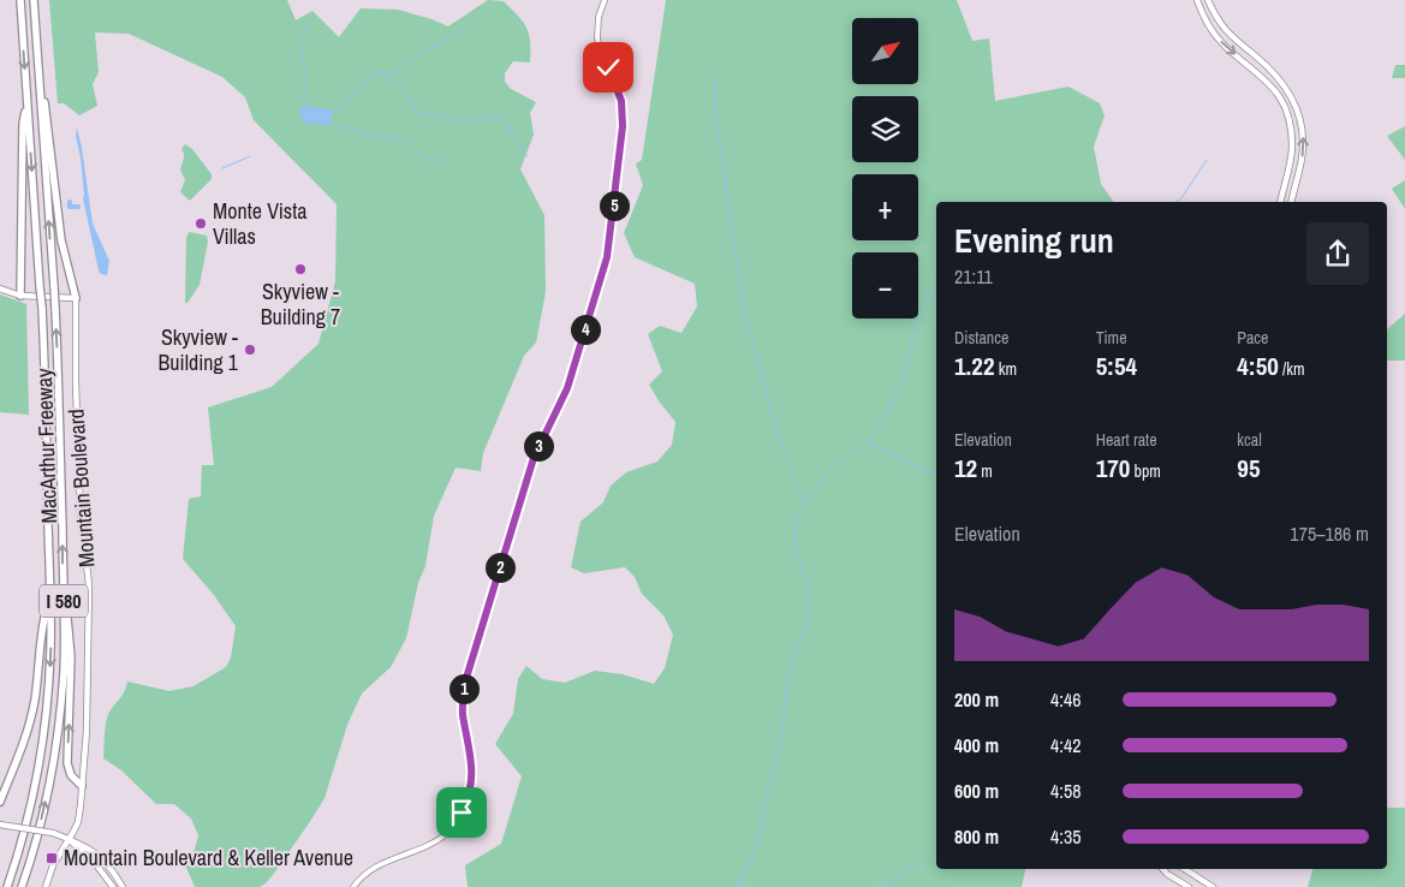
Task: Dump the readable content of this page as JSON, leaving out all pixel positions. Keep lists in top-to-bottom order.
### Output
{
  "streets": {
    "highway": ["MacArthur Freeway", "I 580"],
    "main road": ["Mountain Boulevard"]
  },
  "places": {
    "other": ["Monte Vista Villas", "Skyview - Building 7", "Skyview - Building 1"],
    "transit": ["Mountain Boulevard & Keller Avenue"]
  },
  "north": "top right",
  "page": {
    "map_buttons": ["+", "−"],
    "pins": [
      "5",
      "4",
      "3",
      "2",
      "1"
    ],
    "heading": ["Evening run", "21:11"],
    "stats": [
      ["Distance", "1.22 km"],
      ["Time", "5:54"],
      ["Pace", "4:50 /km"],
      ["Elevation", "12 m"],
      ["Heart rate", "170 bpm"],
      ["kcal", "95"]
    ],
    "chart": ["Elevation", "175–186 m"],
    "list": [
      {
        "name": "200 m",
        "note": "4:46"
      },
      {
        "name": "400 m",
        "note": "4:42"
      },
      {
        "name": "600 m",
        "note": "4:58"
      },
      {
        "name": "800 m",
        "note": "4:35"
      }
    ]
  }
}
